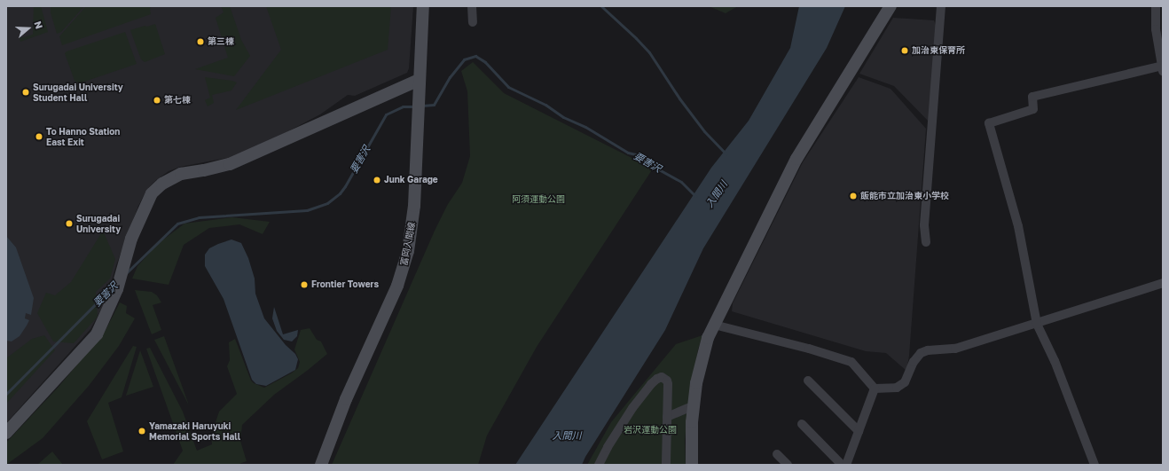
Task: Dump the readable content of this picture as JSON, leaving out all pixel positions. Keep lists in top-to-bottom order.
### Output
{
  "streets": {
    "street": ["富岡入間線"]
  },
  "water": ["要害沢", "入間川"],
  "parks": ["阿須運動公園", "岩沢運動公園"],
  "places": [
    "第三棟",
    "加治東保育所",
    "Surugadai University Student Hall",
    "第七棟",
    "To Hanno Station East Exit",
    "Junk Garage",
    "飯能市立加治東小学校",
    "Surugadai University",
    "Frontier Towers",
    "Yamazaki Haruyuki Memorial Sports Hall"
  ],
  "north": "right"
}
